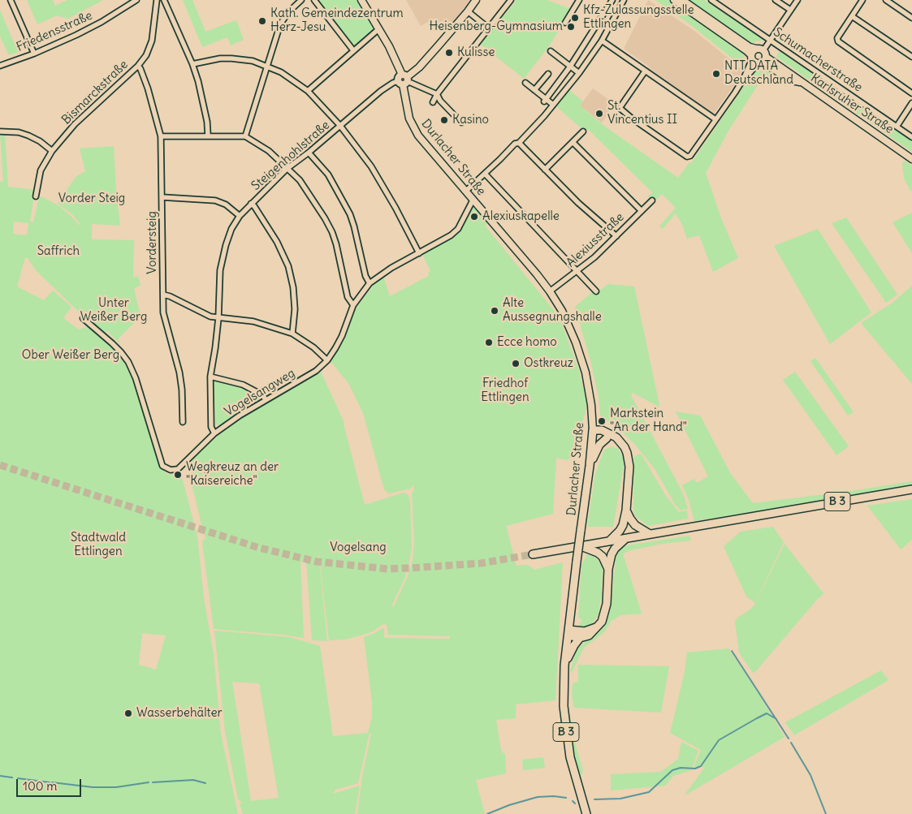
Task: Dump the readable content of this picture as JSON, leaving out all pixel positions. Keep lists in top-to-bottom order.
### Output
{
  "streets": {
    "main road": ["Karlsruher Straße", "Durlacher Straße", "B 3"],
    "street": [
      "Friedensstraße",
      "Schumacherstraße",
      "Bismarckstraße",
      "Steigenhohlstraße",
      "Alexiusstraße",
      "Vordersteig",
      "Vogelsangweg"
    ]
  },
  "crossings": [
    ["Bismarckstraße", "Vordersteig"],
    ["Steigenhohlstraße", "Durlacher Straße"],
    ["Steigenhohlstraße", "Vogelsangweg"],
    ["Durlacher Straße", "Alexiusstraße"],
    ["Durlacher Straße", "Vogelsangweg"]
  ],
  "parks": [
    "Vorder Steig",
    "Saffrich",
    "Unter Weißer Berg",
    "Ober Weißer Berg",
    "Friedhof Ettlingen",
    "Stadtwald Ettlingen",
    "Vogelsang"
  ],
  "places": [
    "Kfz-Zulassungsstelle Ettlingen",
    "Kath. Gemeindezentrum Herz-Jesu",
    "Heisenberg-Gymnasium",
    "Kulisse",
    "NTT DATA Deutschland",
    "St. Vincentius II",
    "Kasino",
    "Alexiuskapelle",
    "Alte Aussegnungshalle",
    "Ecce homo",
    "Ostkreuz",
    "Markstein \"An der Hand\"",
    "Wegkreuz an der \"Kaisereiche\"",
    "Wasserbehälter"
  ],
  "scale_bar": "100 m"
}
